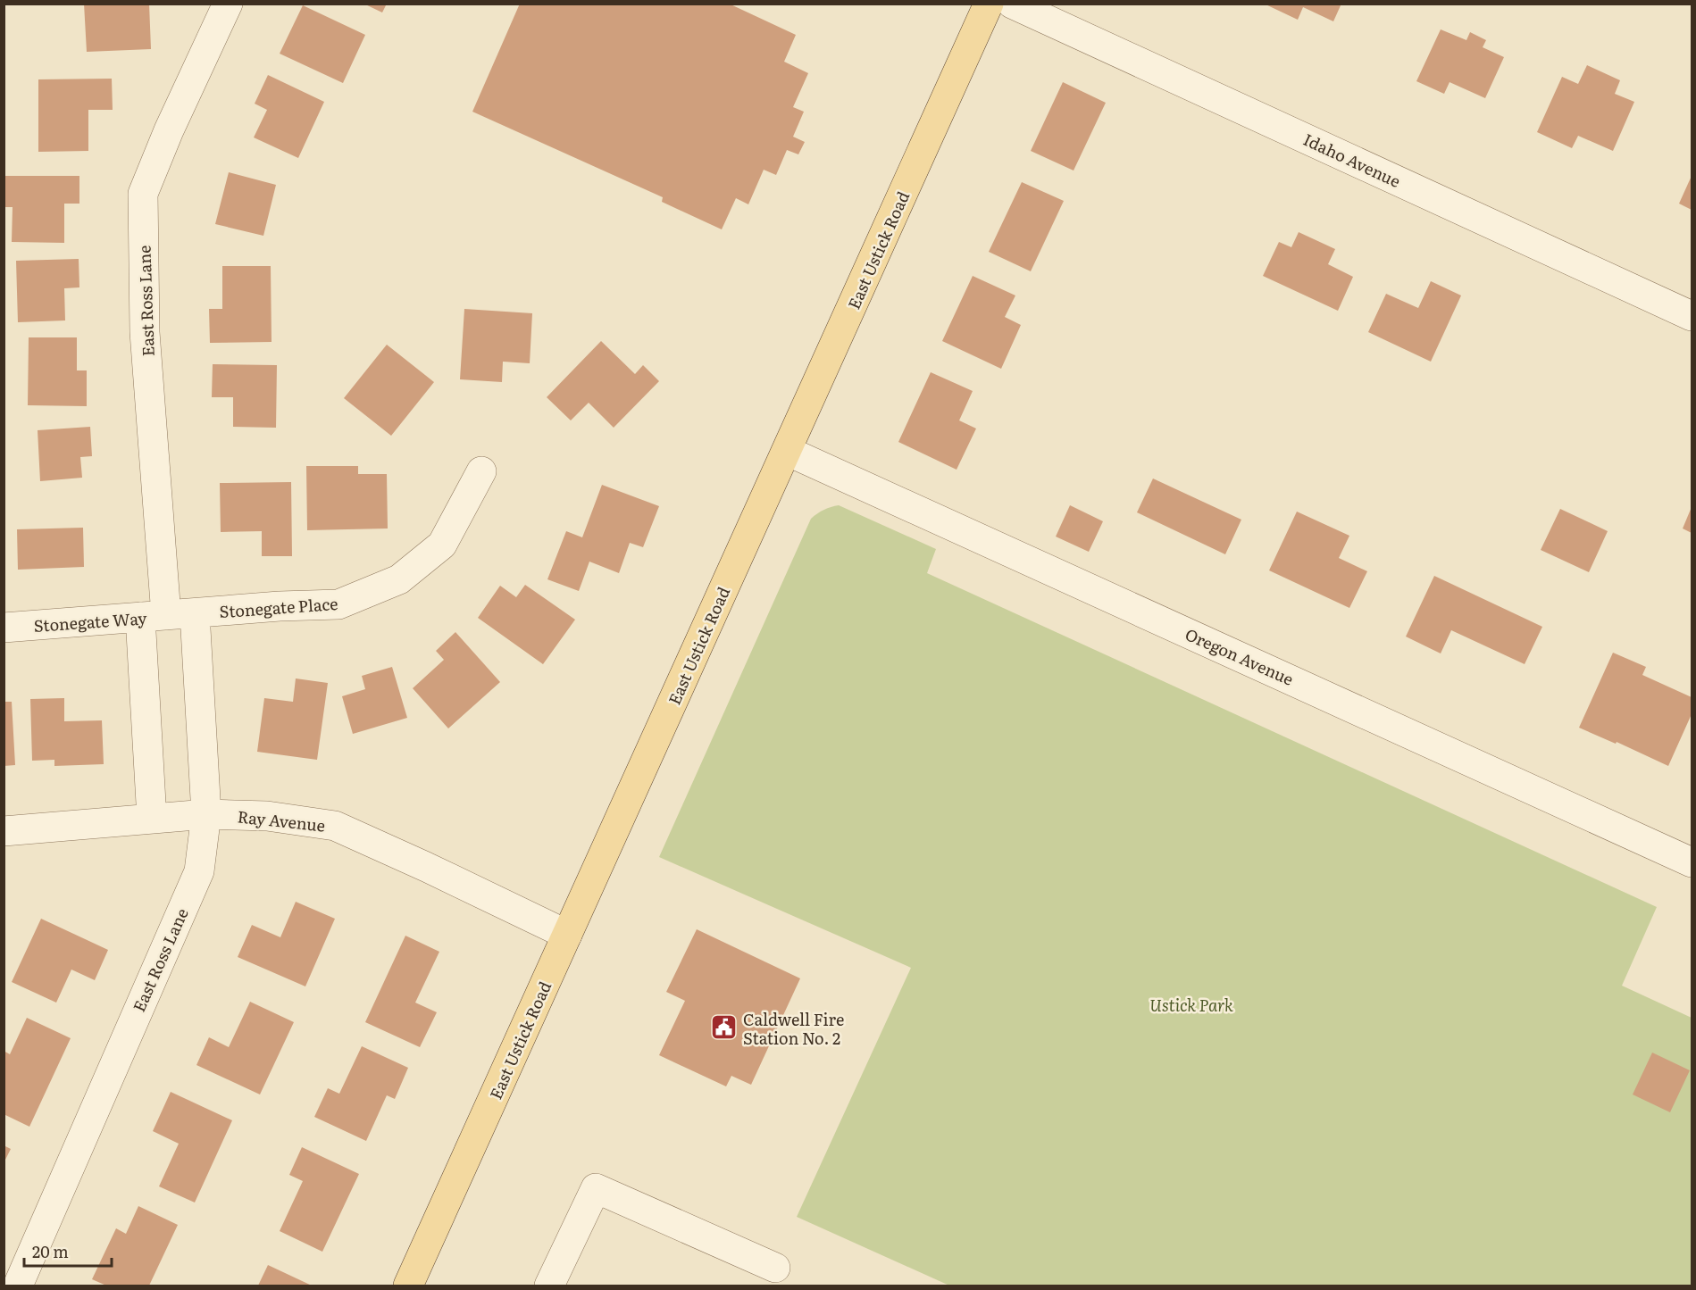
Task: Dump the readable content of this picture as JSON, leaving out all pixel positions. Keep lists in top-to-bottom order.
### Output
{
  "streets": {
    "main road": ["East Ustick Road"],
    "street": [
      "Idaho Avenue",
      "East Ross Lane",
      "Stonegate Place",
      "Stonegate Way",
      "Oregon Avenue",
      "Ray Avenue"
    ]
  },
  "crossings": [
    ["East Ustick Road", "Oregon Avenue"],
    ["East Ustick Road", "Ray Avenue"],
    ["East Ross Lane", "Stonegate Place"],
    ["East Ross Lane", "Stonegate Way"],
    ["East Ross Lane", "Ray Avenue"],
    ["Stonegate Place", "Stonegate Way"]
  ],
  "parks": ["Ustick Park"],
  "places": {
    "public building": ["Caldwell Fire Station No. 2"]
  },
  "scale_bar": "20 m"
}
